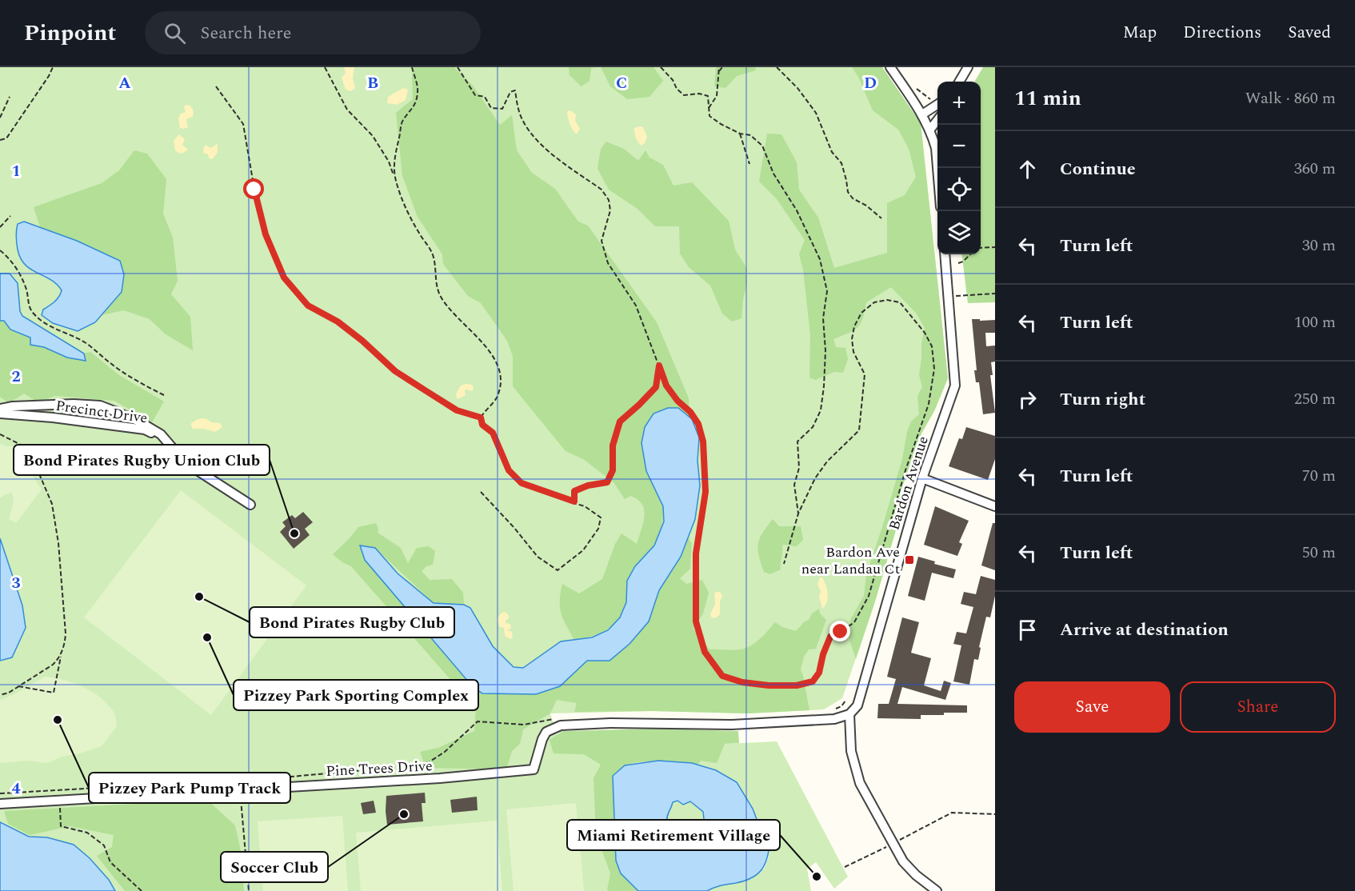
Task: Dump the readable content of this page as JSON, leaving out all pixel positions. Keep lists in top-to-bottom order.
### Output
{
  "streets": {
    "street": ["Precinct Drive", "Bardon Avenue", "Pine Trees Drive"]
  },
  "crossings": [
    ["Bardon Avenue", "Pine Trees Drive"]
  ],
  "places": {
    "other": [
      "Bond Pirates Rugby Union Club",
      "Bond Pirates Rugby Club",
      "Pizzey Park Sporting Complex",
      "Pizzey Park Pump Track",
      "Soccer Club",
      "Miami Retirement Village"
    ],
    "transit": ["Bardon Ave near Landau Ct"]
  },
  "page": {
    "header": "Pinpoint",
    "search": "Search here",
    "nav": ["Map", "Directions", "Saved"],
    "heading": ["11 min", "Walk · 860 m"],
    "map_buttons": ["+", "−"],
    "list": [
      ["Continue", "360 m"],
      ["Turn left", "30 m"],
      ["Turn left", "100 m"],
      ["Turn right", "250 m"],
      ["Turn left", "70 m"],
      ["Turn left", "50 m"],
      "Arrive at destination"
    ],
    "buttons": ["Save", "Share"]
  },
  "grid": {
    "columns": [
      "A",
      "B",
      "C",
      "D"
    ],
    "rows": [
      "1",
      "2",
      "3",
      "4"
    ]
  }
}
